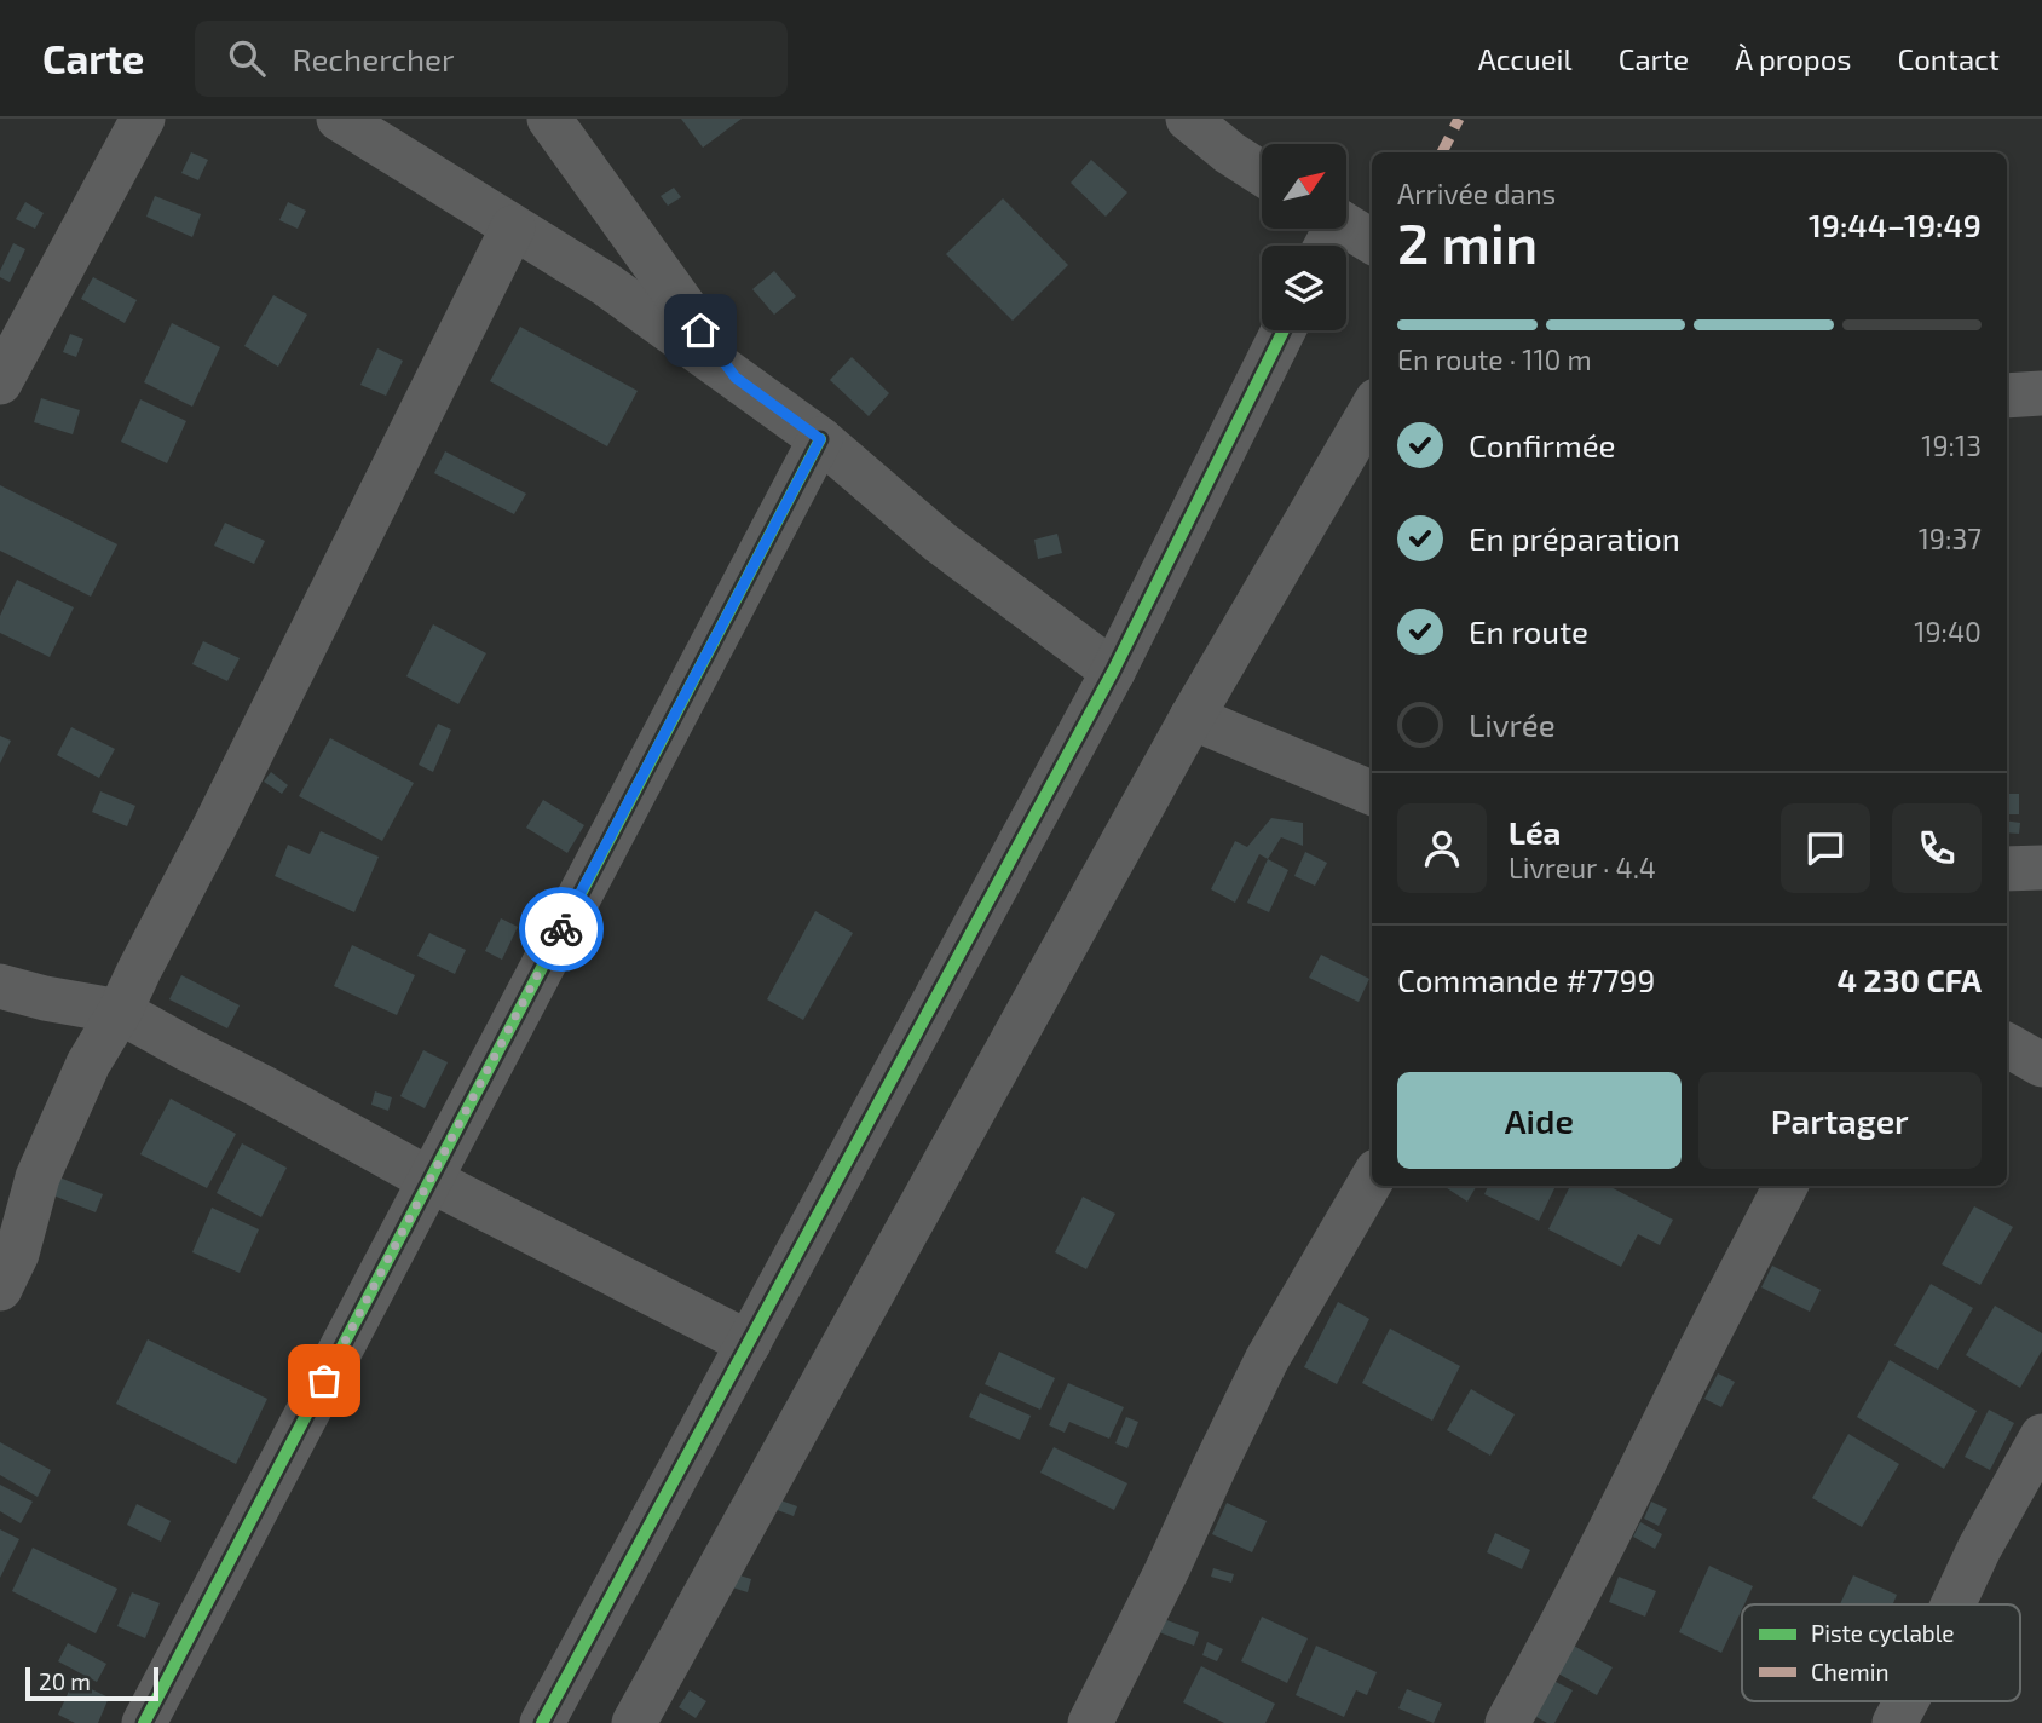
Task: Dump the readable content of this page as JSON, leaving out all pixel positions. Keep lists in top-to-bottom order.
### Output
{
  "legend": ["Piste cyclable", "Chemin"],
  "scale_bar": "20 m",
  "north": "top right",
  "page": {
    "header": "Carte",
    "search": "Rechercher",
    "nav": [
      "Accueil",
      "Carte",
      "À propos",
      "Contact"
    ],
    "heading": ["2 min", "Arrivée dans", "19:44–19:49"],
    "panel": [
      "Léa",
      "Livreur · 4.4",
      "Commande #7799",
      "4 230 CFA"
    ],
    "bar": "En route · 110 m",
    "list": [
      ["Confirmée", "19:13"],
      ["En préparation", "19:37"],
      ["En route", "19:40"],
      "Livrée"
    ],
    "buttons": ["Aide", "Partager"],
    "scale": "20 m"
  }
}
